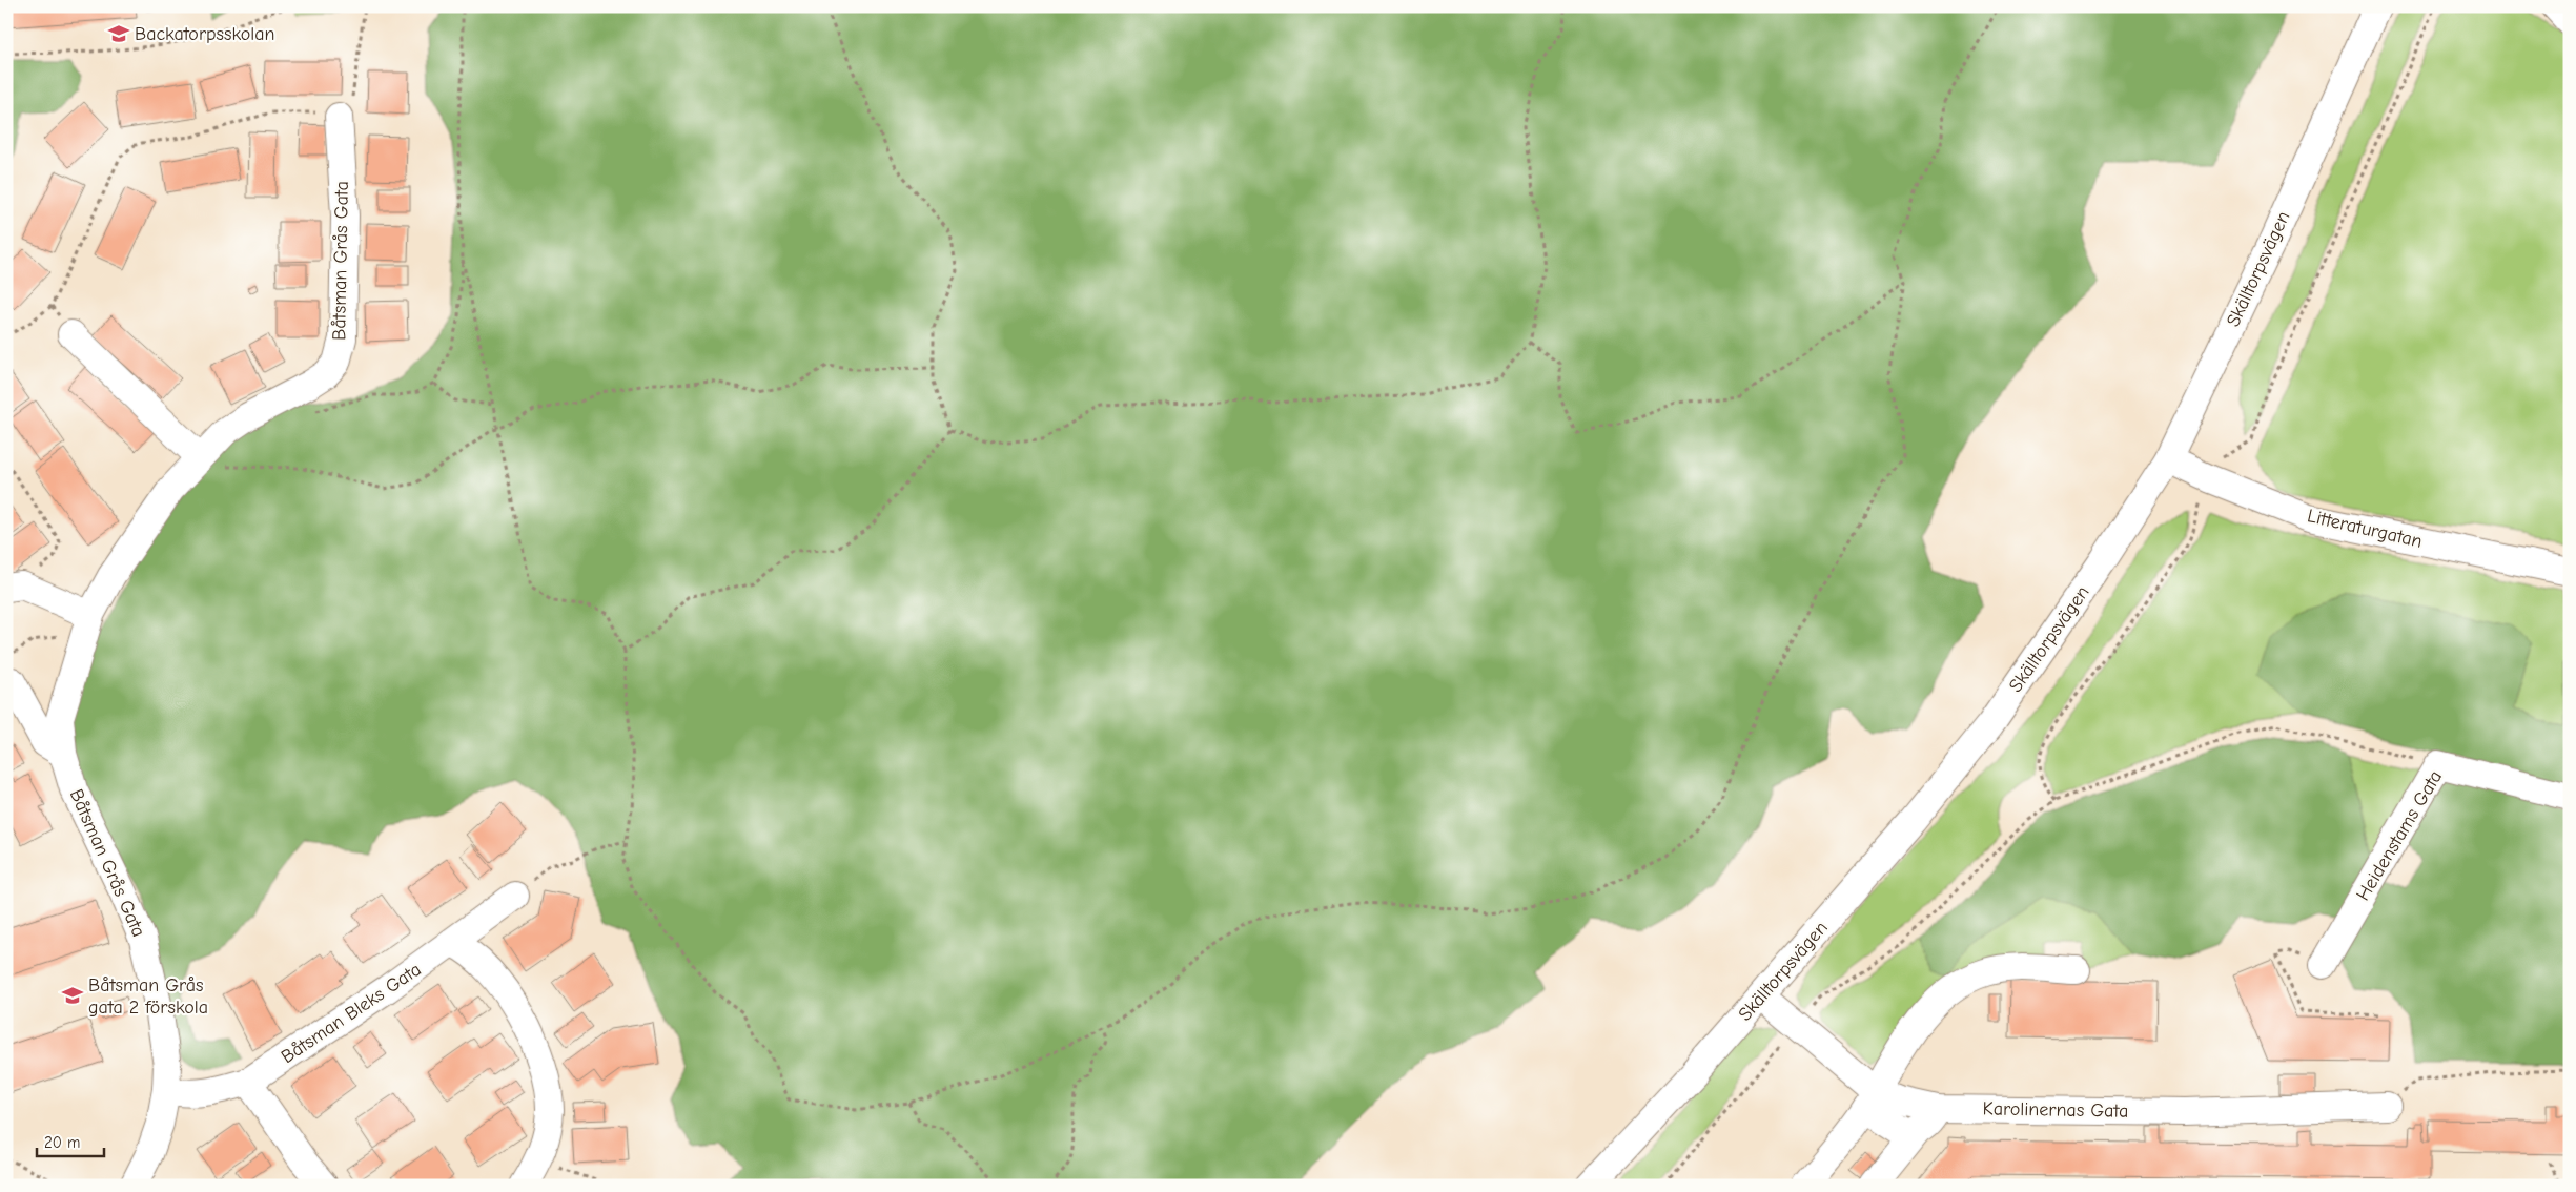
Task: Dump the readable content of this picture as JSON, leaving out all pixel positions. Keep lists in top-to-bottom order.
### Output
{
  "streets": {
    "street": [
      "Båtsman Grås Gata",
      "Skälltorpsvägen",
      "Litteraturgatan",
      "Heidenstams Gata",
      "Båtsman Bleks Gata",
      "Karolinernas Gata"
    ]
  },
  "crossings": [
    ["Båtsman Grås Gata", "Båtsman Bleks Gata"],
    ["Skälltorpsvägen", "Litteraturgatan"],
    ["Skälltorpsvägen", "Karolinernas Gata"]
  ],
  "places": {
    "school or university": ["Backatorpsskolan", "Båtsman Grås gata 2 förskola"]
  },
  "scale_bar": "20 m"
}
